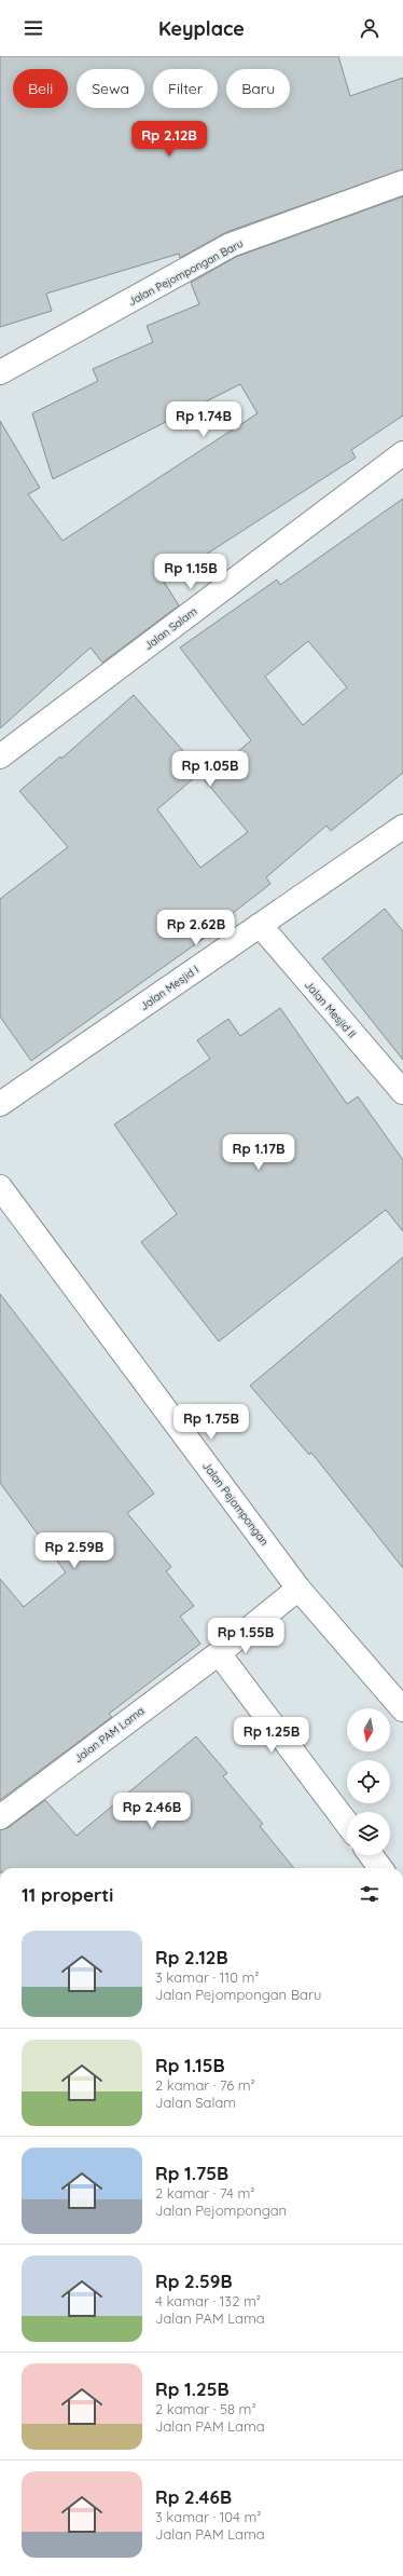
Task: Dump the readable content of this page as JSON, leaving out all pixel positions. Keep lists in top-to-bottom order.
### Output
{
  "streets": {
    "street": [
      "Jalan Pejompongan Baru",
      "Jalan Salam",
      "Jalan Mesjid I",
      "Jalan Mesjid II",
      "Jalan Pejompongan",
      "Jalan PAM Lama"
    ]
  },
  "crossings": [
    ["Jalan Mesjid I", "Jalan Mesjid II"],
    ["Jalan Pejompongan", "Jalan PAM Lama"]
  ],
  "north": "bottom",
  "page": {
    "header": "Keyplace",
    "chip": [
      "Beli",
      "Sewa",
      "Filter",
      "Baru"
    ],
    "price": [
      "Rp 2.12B",
      "Rp 1.74B",
      "Rp 1.15B",
      "Rp 1.05B",
      "Rp 2.62B",
      "Rp 1.17B",
      "Rp 1.75B",
      "Rp 2.59B",
      "Rp 1.55B",
      "Rp 1.25B",
      "Rp 2.46B"
    ],
    "heading": "11 properti",
    "list": [
      {
        "name": "Rp 2.12B",
        "note": "3 kamar · 110 m² · Jalan Pejompongan Baru"
      },
      {
        "name": "Rp 1.15B",
        "note": "2 kamar · 76 m² · Jalan Salam"
      },
      {
        "name": "Rp 1.75B",
        "note": "2 kamar · 74 m² · Jalan Pejompongan"
      },
      {
        "name": "Rp 2.59B",
        "note": "4 kamar · 132 m² · Jalan PAM Lama"
      },
      {
        "name": "Rp 1.25B",
        "note": "2 kamar · 58 m² · Jalan PAM Lama"
      },
      {
        "name": "Rp 2.46B",
        "note": "3 kamar · 104 m² · Jalan PAM Lama"
      }
    ]
  }
}
